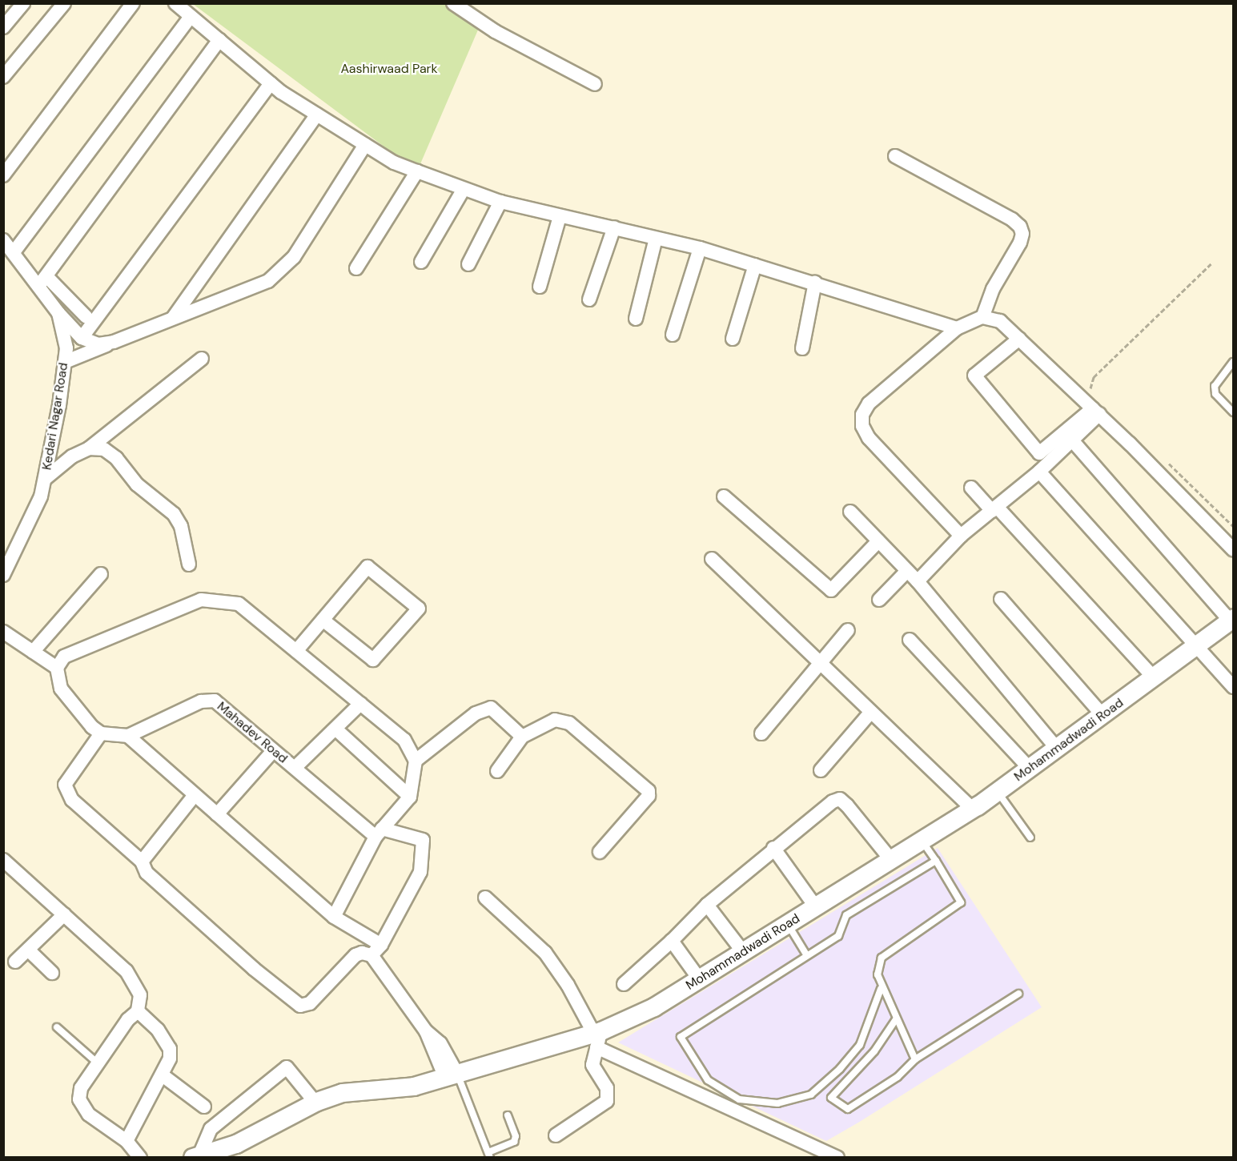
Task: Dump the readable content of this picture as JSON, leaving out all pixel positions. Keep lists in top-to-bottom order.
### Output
{
  "streets": {
    "main road": ["Mohammadwadi Road"],
    "street": ["Kedari Nagar Road", "Mahadev Road"]
  },
  "parks": ["Aashirwaad Park"]
}
